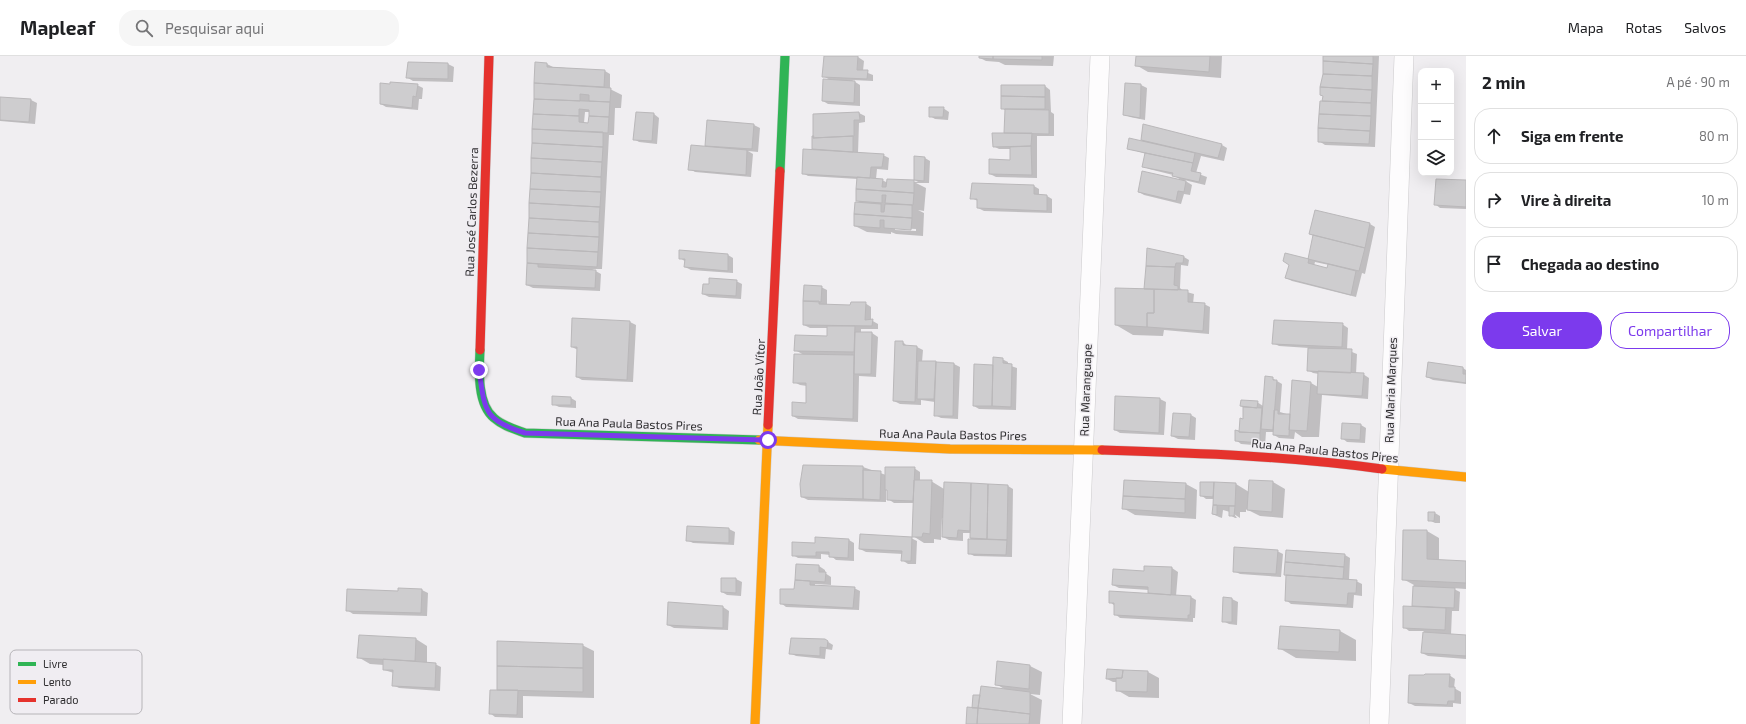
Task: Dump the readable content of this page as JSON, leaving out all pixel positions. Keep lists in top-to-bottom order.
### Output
{
  "streets": {
    "street": [
      "Rua José Carlos Bezerra",
      "Rua João Vítor",
      "Rua Maranguape",
      "Rua Maria Marques",
      "Rua Ana Paula Bastos Pires"
    ]
  },
  "crossings": [
    ["Rua José Carlos Bezerra", "Rua Ana Paula Bastos Pires"],
    ["Rua João Vítor", "Rua Ana Paula Bastos Pires"],
    ["Rua Maranguape", "Rua Ana Paula Bastos Pires"],
    ["Rua Maria Marques", "Rua Ana Paula Bastos Pires"]
  ],
  "legend": ["Livre", "Lento", "Parado"],
  "page": {
    "header": "Mapleaf",
    "search": "Pesquisar aqui",
    "nav": ["Mapa", "Rotas", "Salvos"],
    "heading": ["2 min", "A pé · 90 m"],
    "map_buttons": ["+", "−"],
    "list": [
      ["Siga em frente", "80 m"],
      ["Vire à direita", "10 m"],
      "Chegada ao destino"
    ],
    "buttons": ["Salvar", "Compartilhar"]
  }
}
